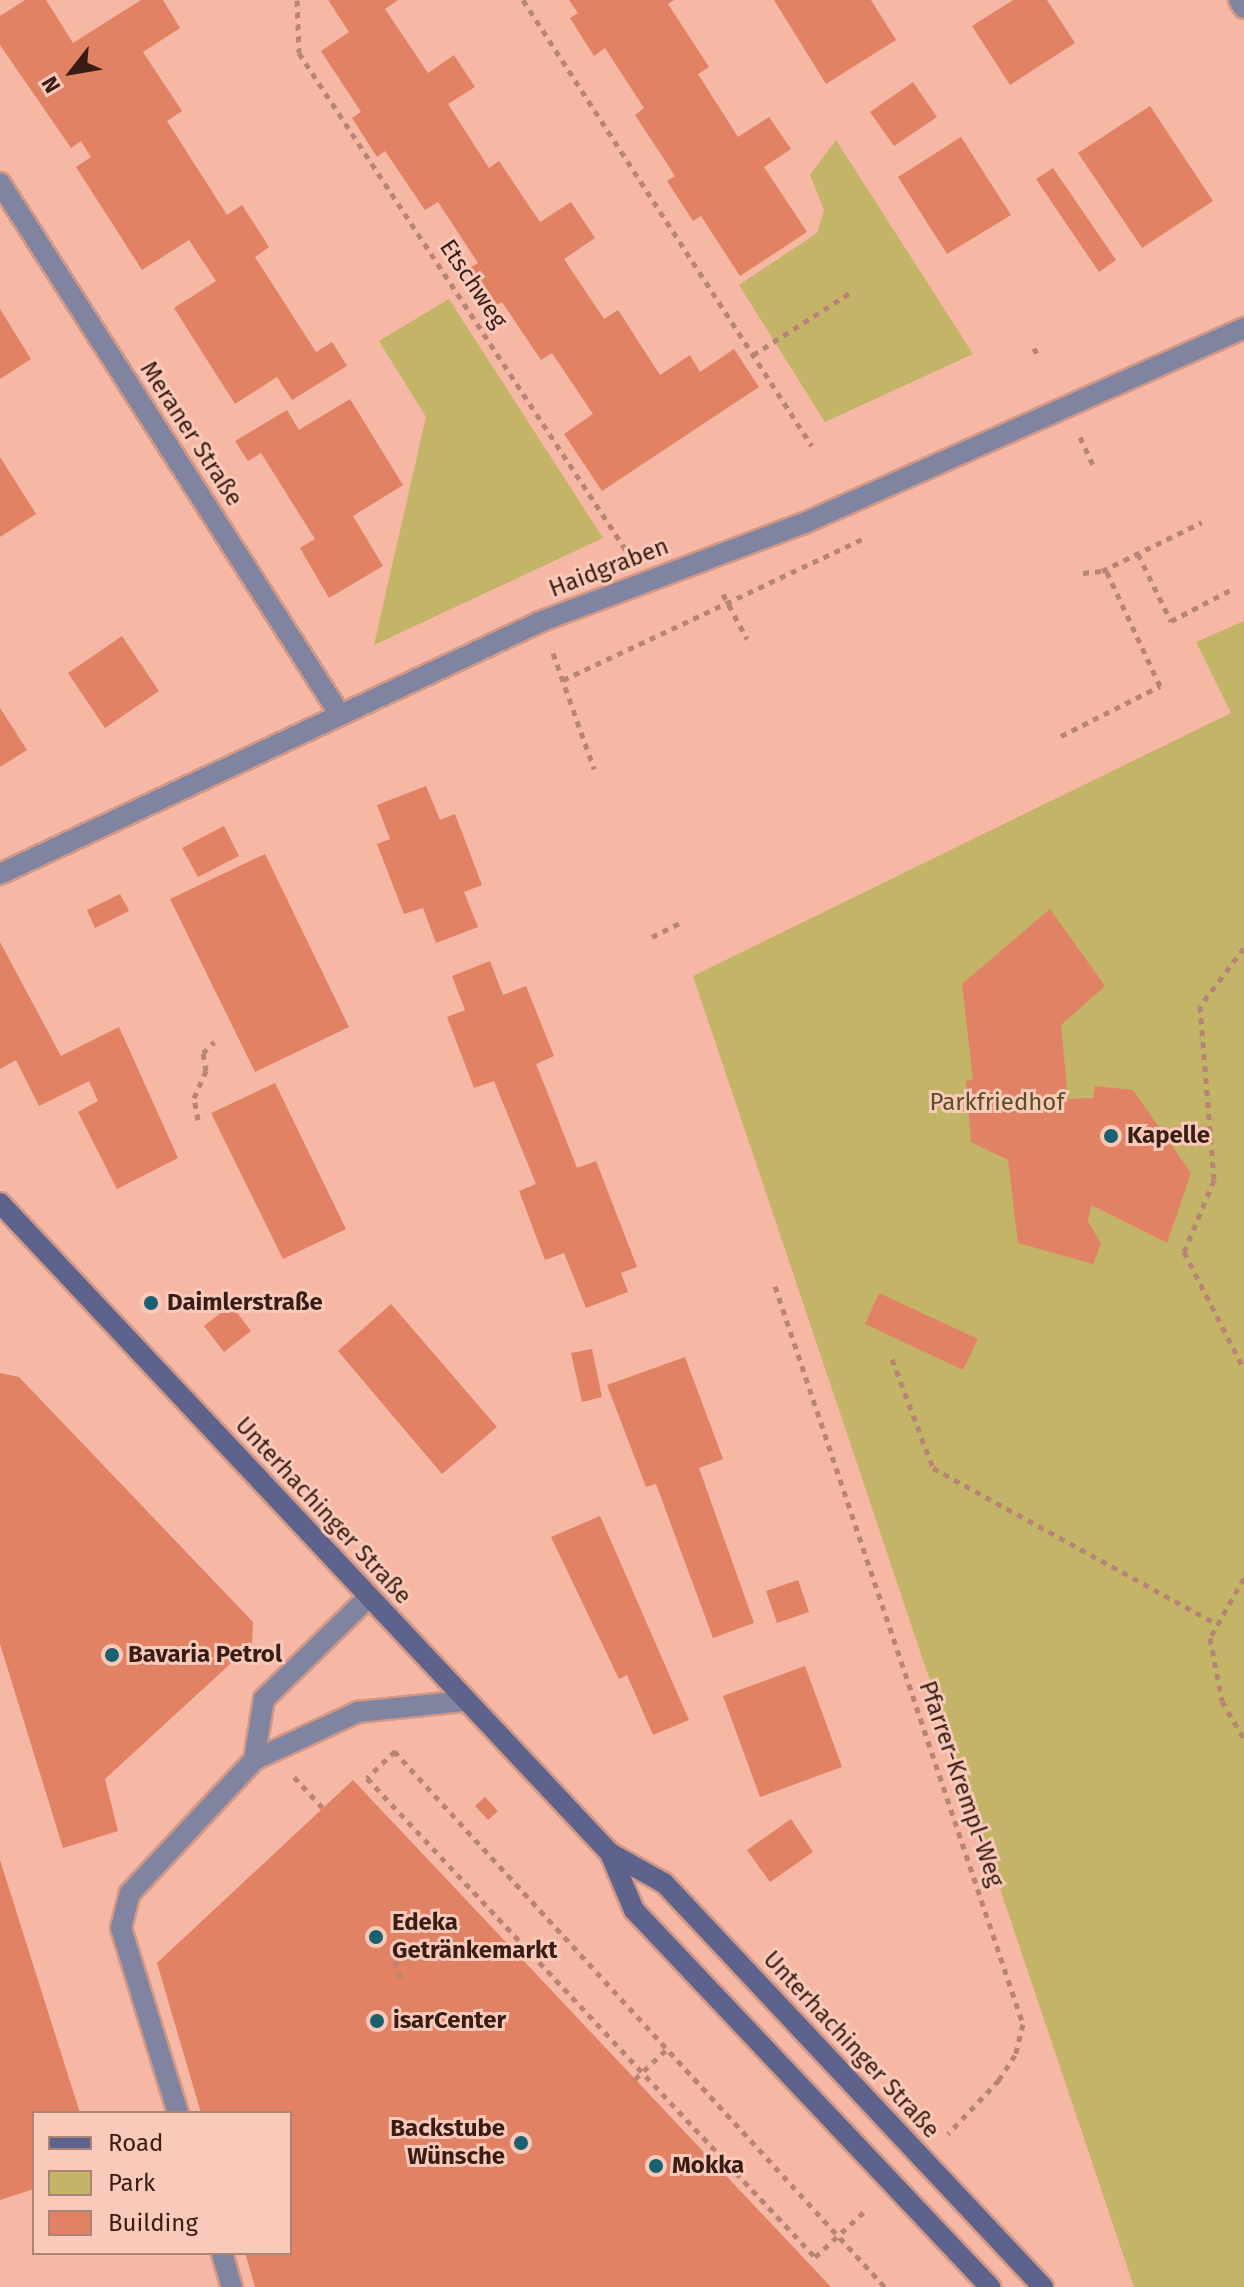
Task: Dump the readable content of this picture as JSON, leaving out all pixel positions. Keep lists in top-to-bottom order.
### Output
{
  "streets": {
    "main road": ["Unterhachinger Straße"],
    "street": ["Meraner Straße", "Haidgraben"],
    "path": ["Etschweg", "Pfarrer-Krempl-Weg"]
  },
  "crossings": [
    ["Etschweg", "Haidgraben"],
    ["Meraner Straße", "Haidgraben"],
    ["Unterhachinger Straße", "Pfarrer-Krempl-Weg"]
  ],
  "parks": ["Parkfriedhof"],
  "places": [
    "Kapelle",
    "Daimlerstraße",
    "Bavaria Petrol",
    "Edeka Getränkemarkt",
    "isarCenter",
    "Backstube Wünsche",
    "Mokka"
  ],
  "legend": ["Road", "Park", "Building"],
  "north": "bottom left"
}
